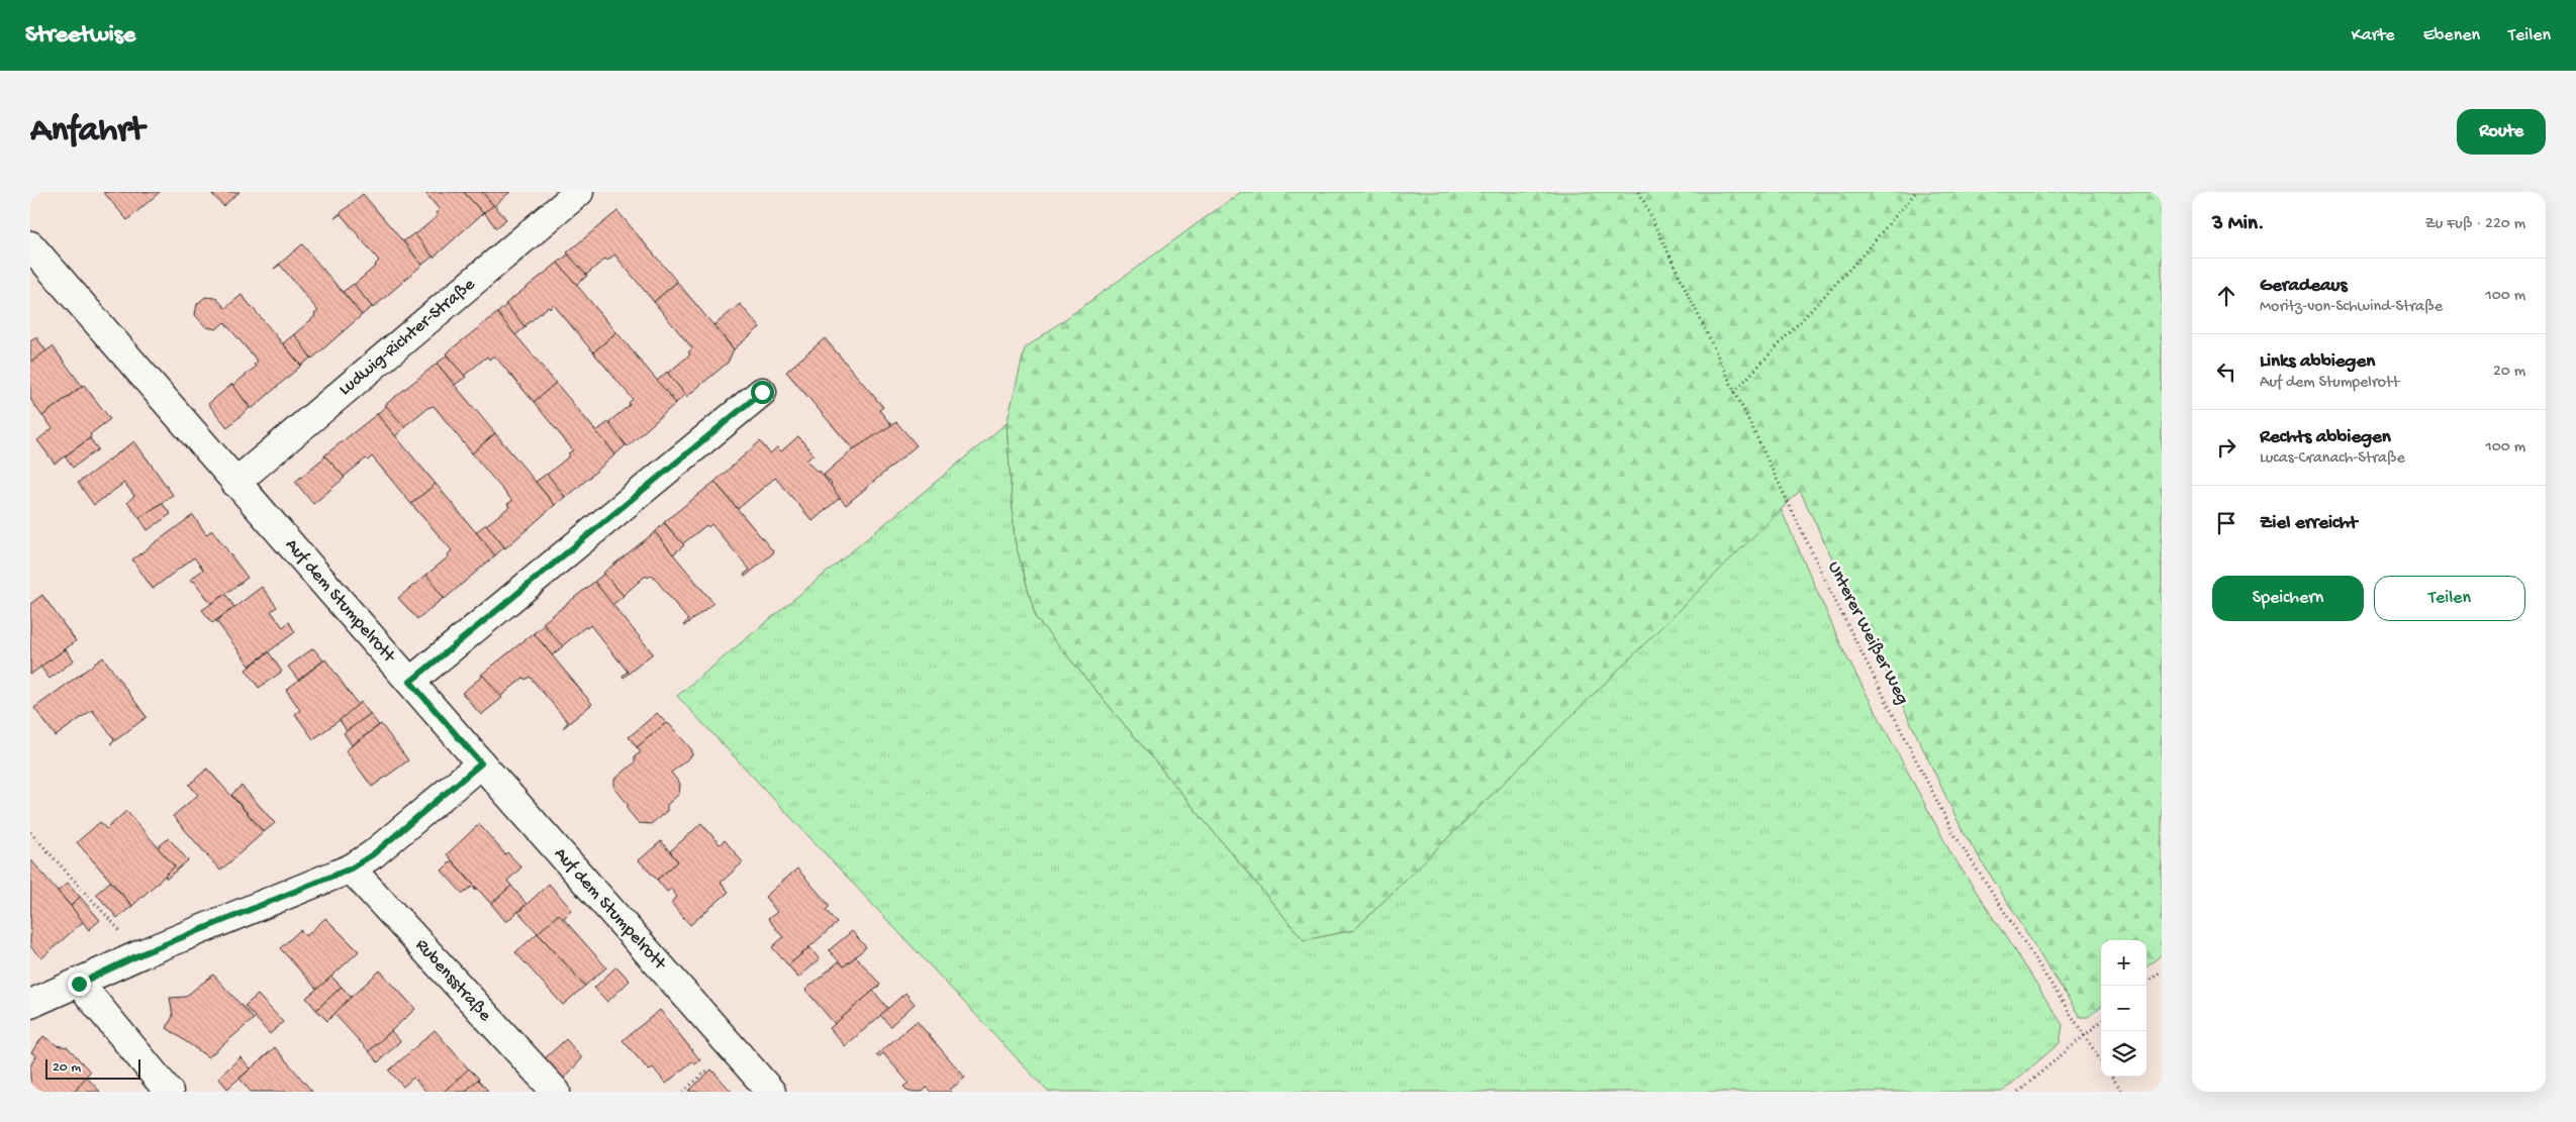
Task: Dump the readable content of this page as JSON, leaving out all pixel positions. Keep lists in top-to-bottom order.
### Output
{
  "streets": {
    "street": ["Ludwig-Richter-Straße", "Auf dem Stumpelrott", "Rubensstraße"],
    "path": ["Unterer Weißer Weg"]
  },
  "crossings": [
    ["Ludwig-Richter-Straße", "Auf dem Stumpelrott"]
  ],
  "scale_bar": "20 m",
  "page": {
    "header": "Streetwise",
    "nav": ["Karte", "Ebenen", "Teilen"],
    "buttons": [
      "Route",
      ["Speichern", "Teilen"]
    ],
    "title": "Anfahrt",
    "heading": ["3 Min.", "Zu Fuß · 220 m"],
    "list": [
      ["Geradeaus", "Moritz-von-Schwind-Straße", "100 m"],
      ["Links abbiegen", "Auf dem Stumpelrott", "20 m"],
      ["Rechts abbiegen", "Lucas-Cranach-Straße", "100 m"],
      "Ziel erreicht"
    ],
    "map_buttons": ["+", "−"],
    "scale": "20 m"
  }
}
